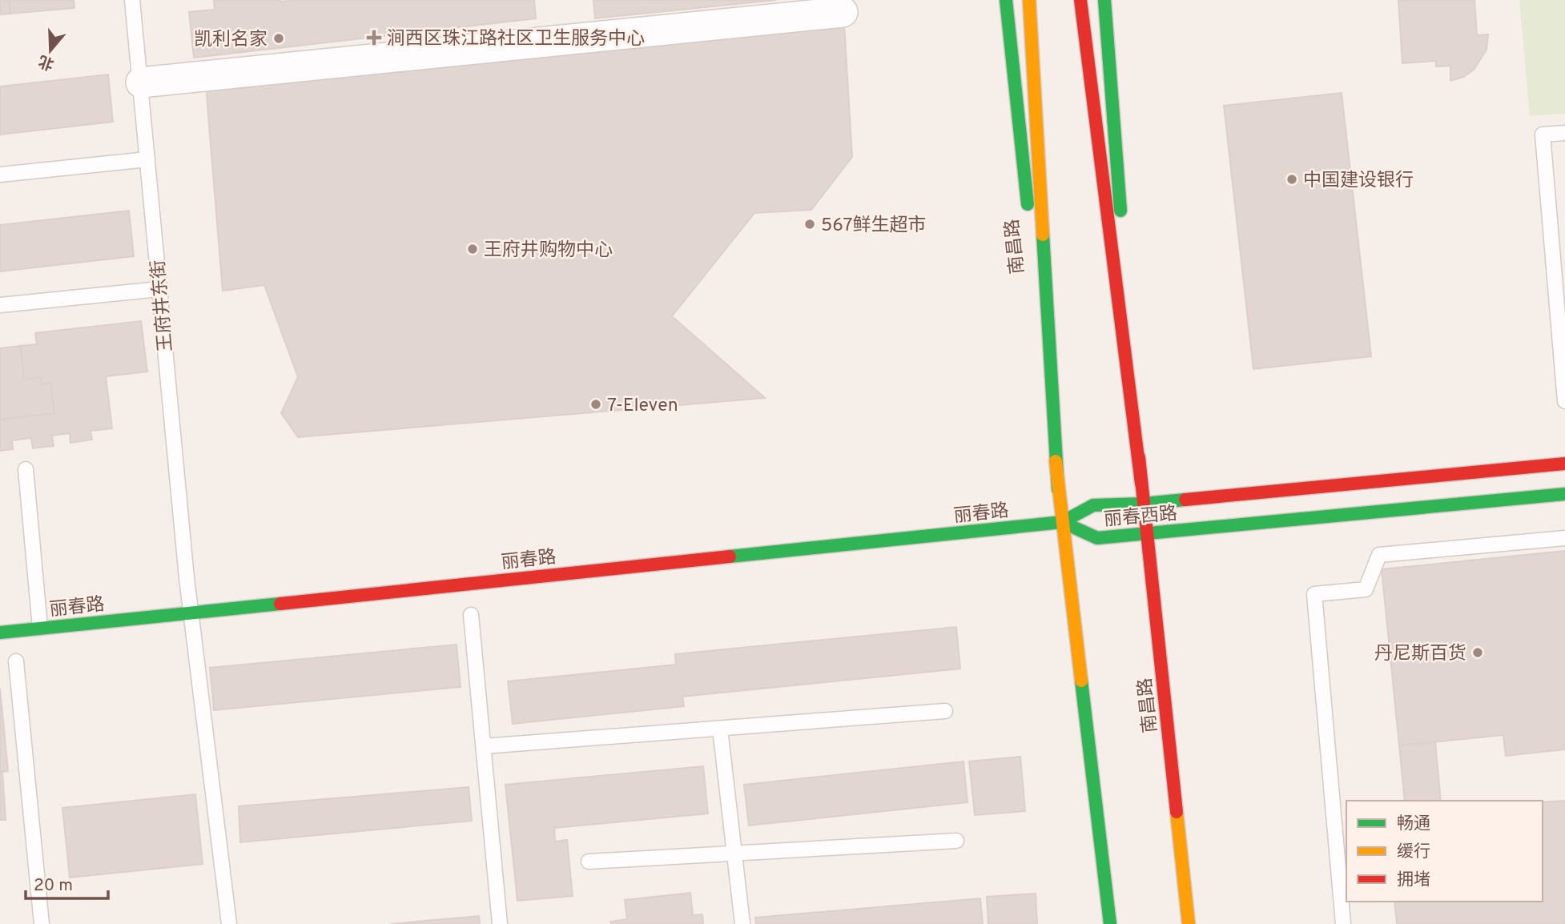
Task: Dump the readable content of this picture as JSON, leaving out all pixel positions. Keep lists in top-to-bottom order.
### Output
{
  "streets": {
    "main road": ["南昌路", "丽春路", "丽春西路"],
    "lane": ["王府井东街"]
  },
  "crossings": [
    ["南昌路", "丽春路"],
    ["南昌路", "丽春西路"],
    ["王府井东街", "丽春路"],
    ["丽春路", "丽春西路"]
  ],
  "places": {
    "health": ["涧西区珠江路社区卫生服务中心"],
    "other": [
      "凯利名家",
      "中国建设银行",
      "567鲜生超市",
      "王府井购物中心",
      "7-Eleven",
      "丹尼斯百货"
    ]
  },
  "legend": ["畅通", "缓行", "拥堵"],
  "scale_bar": "20 m",
  "north": "bottom"
}
